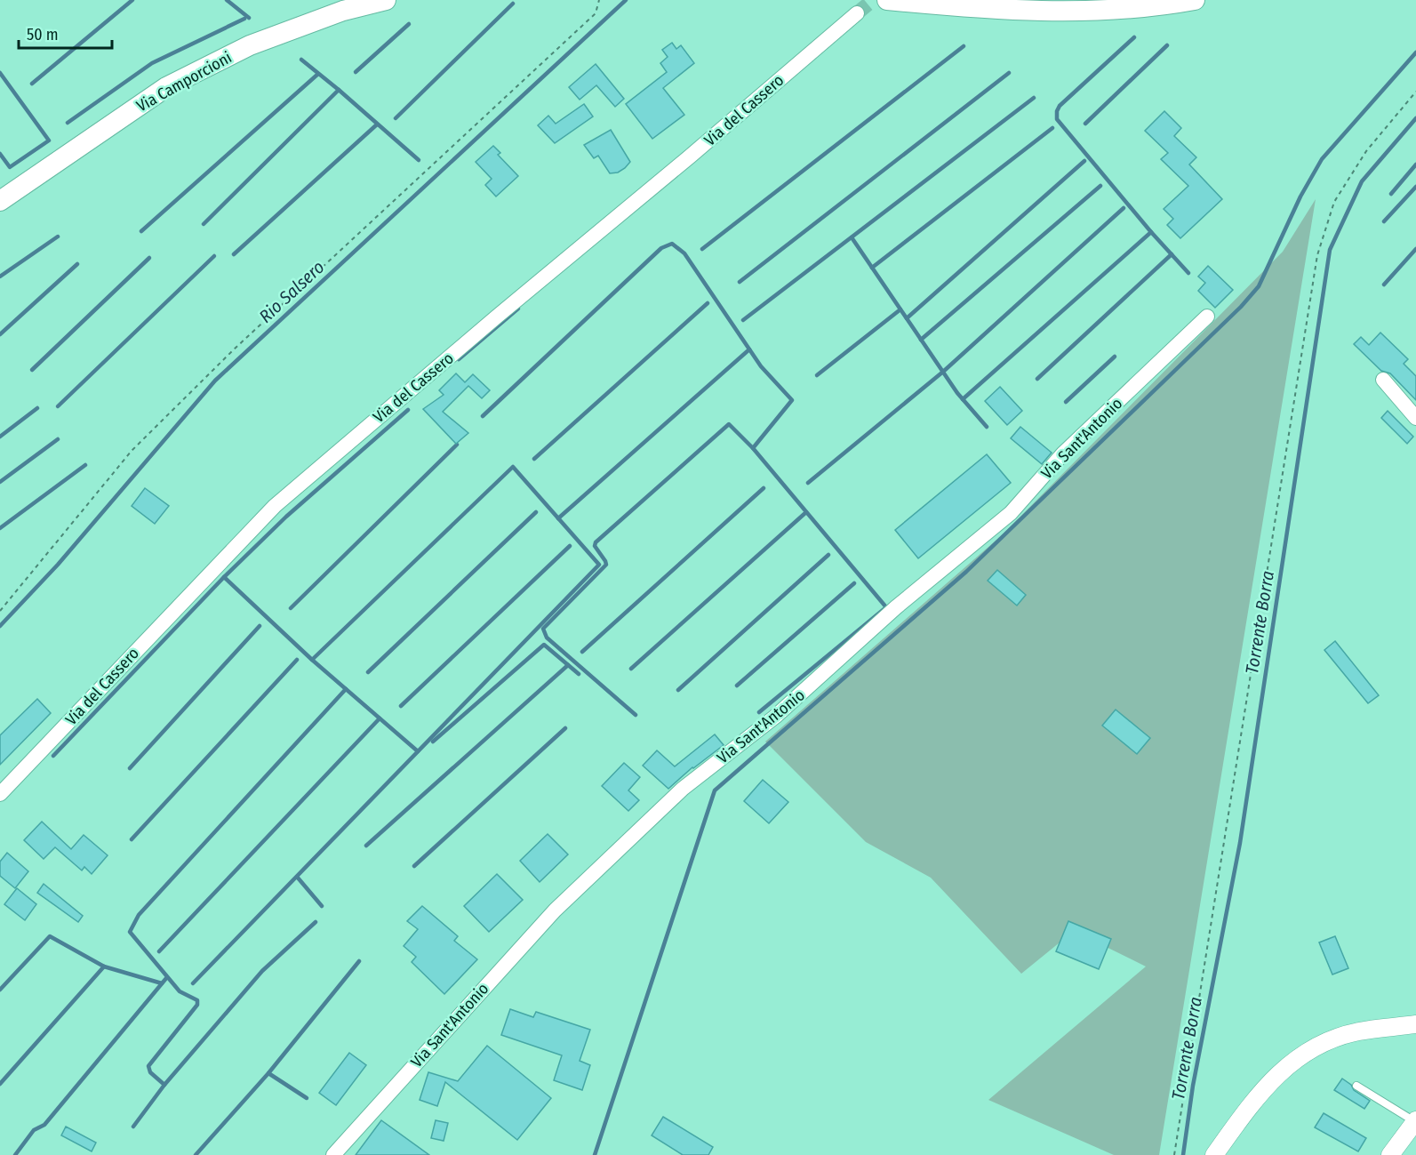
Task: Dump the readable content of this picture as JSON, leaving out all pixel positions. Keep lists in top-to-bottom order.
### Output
{
  "streets": {
    "main road": ["Via Camporcioni"],
    "street": ["Via del Cassero", "Via Sant'Antonio"]
  },
  "water": ["Rio Salsero", "Torrente Borra"],
  "scale_bar": "50 m"
}
